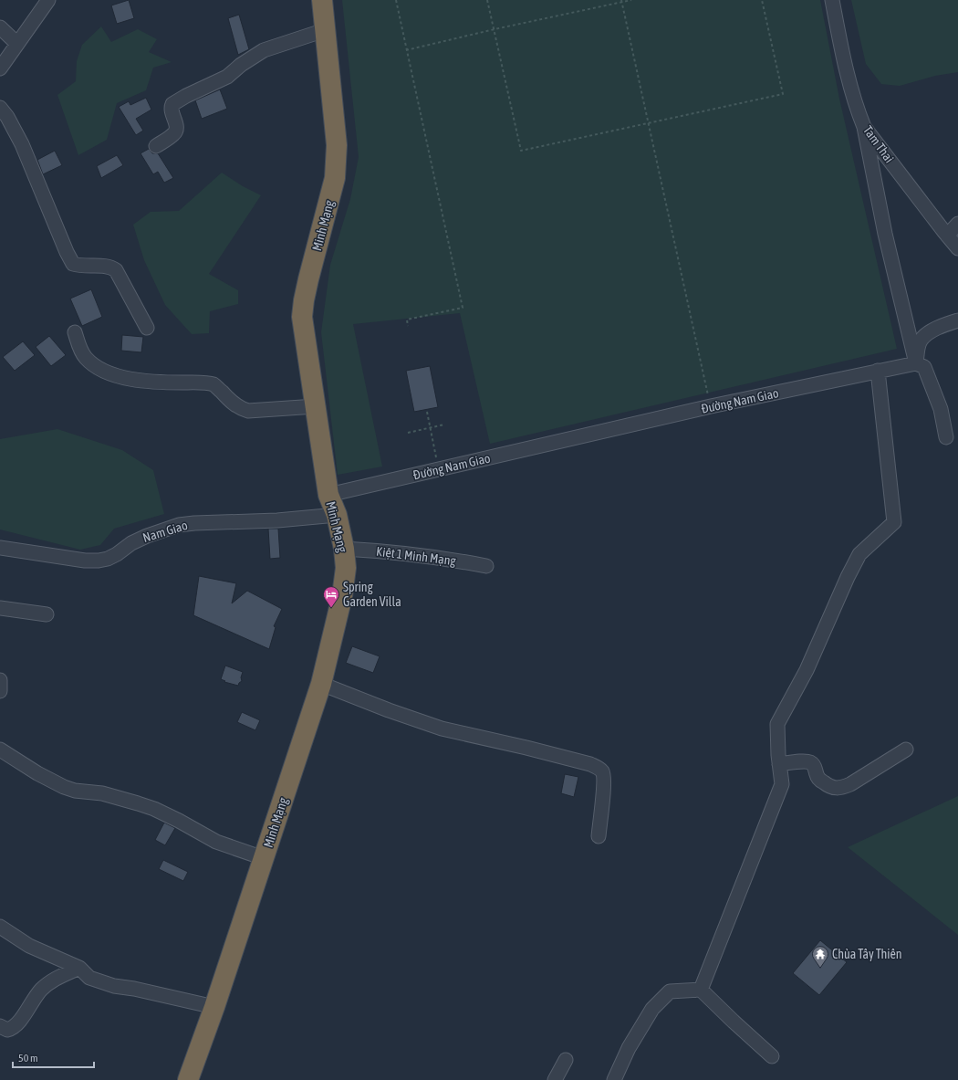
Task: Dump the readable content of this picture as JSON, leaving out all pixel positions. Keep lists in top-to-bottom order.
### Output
{
  "streets": {
    "highway": ["Minh Mạng"],
    "street": [
      "Tam Thai",
      "Đường Nam Giao",
      "Nam Giao",
      "Kiệt 1 Minh Mạng"
    ]
  },
  "crossings": [
    ["Minh Mạng", "Đường Nam Giao"],
    ["Minh Mạng", "Nam Giao"],
    ["Minh Mạng", "Kiệt 1 Minh Mạng"]
  ],
  "places": {
    "hotel": ["Spring Garden Villa"],
    "temple": ["Chùa Tây Thiên"]
  },
  "scale_bar": "50 m"
}
